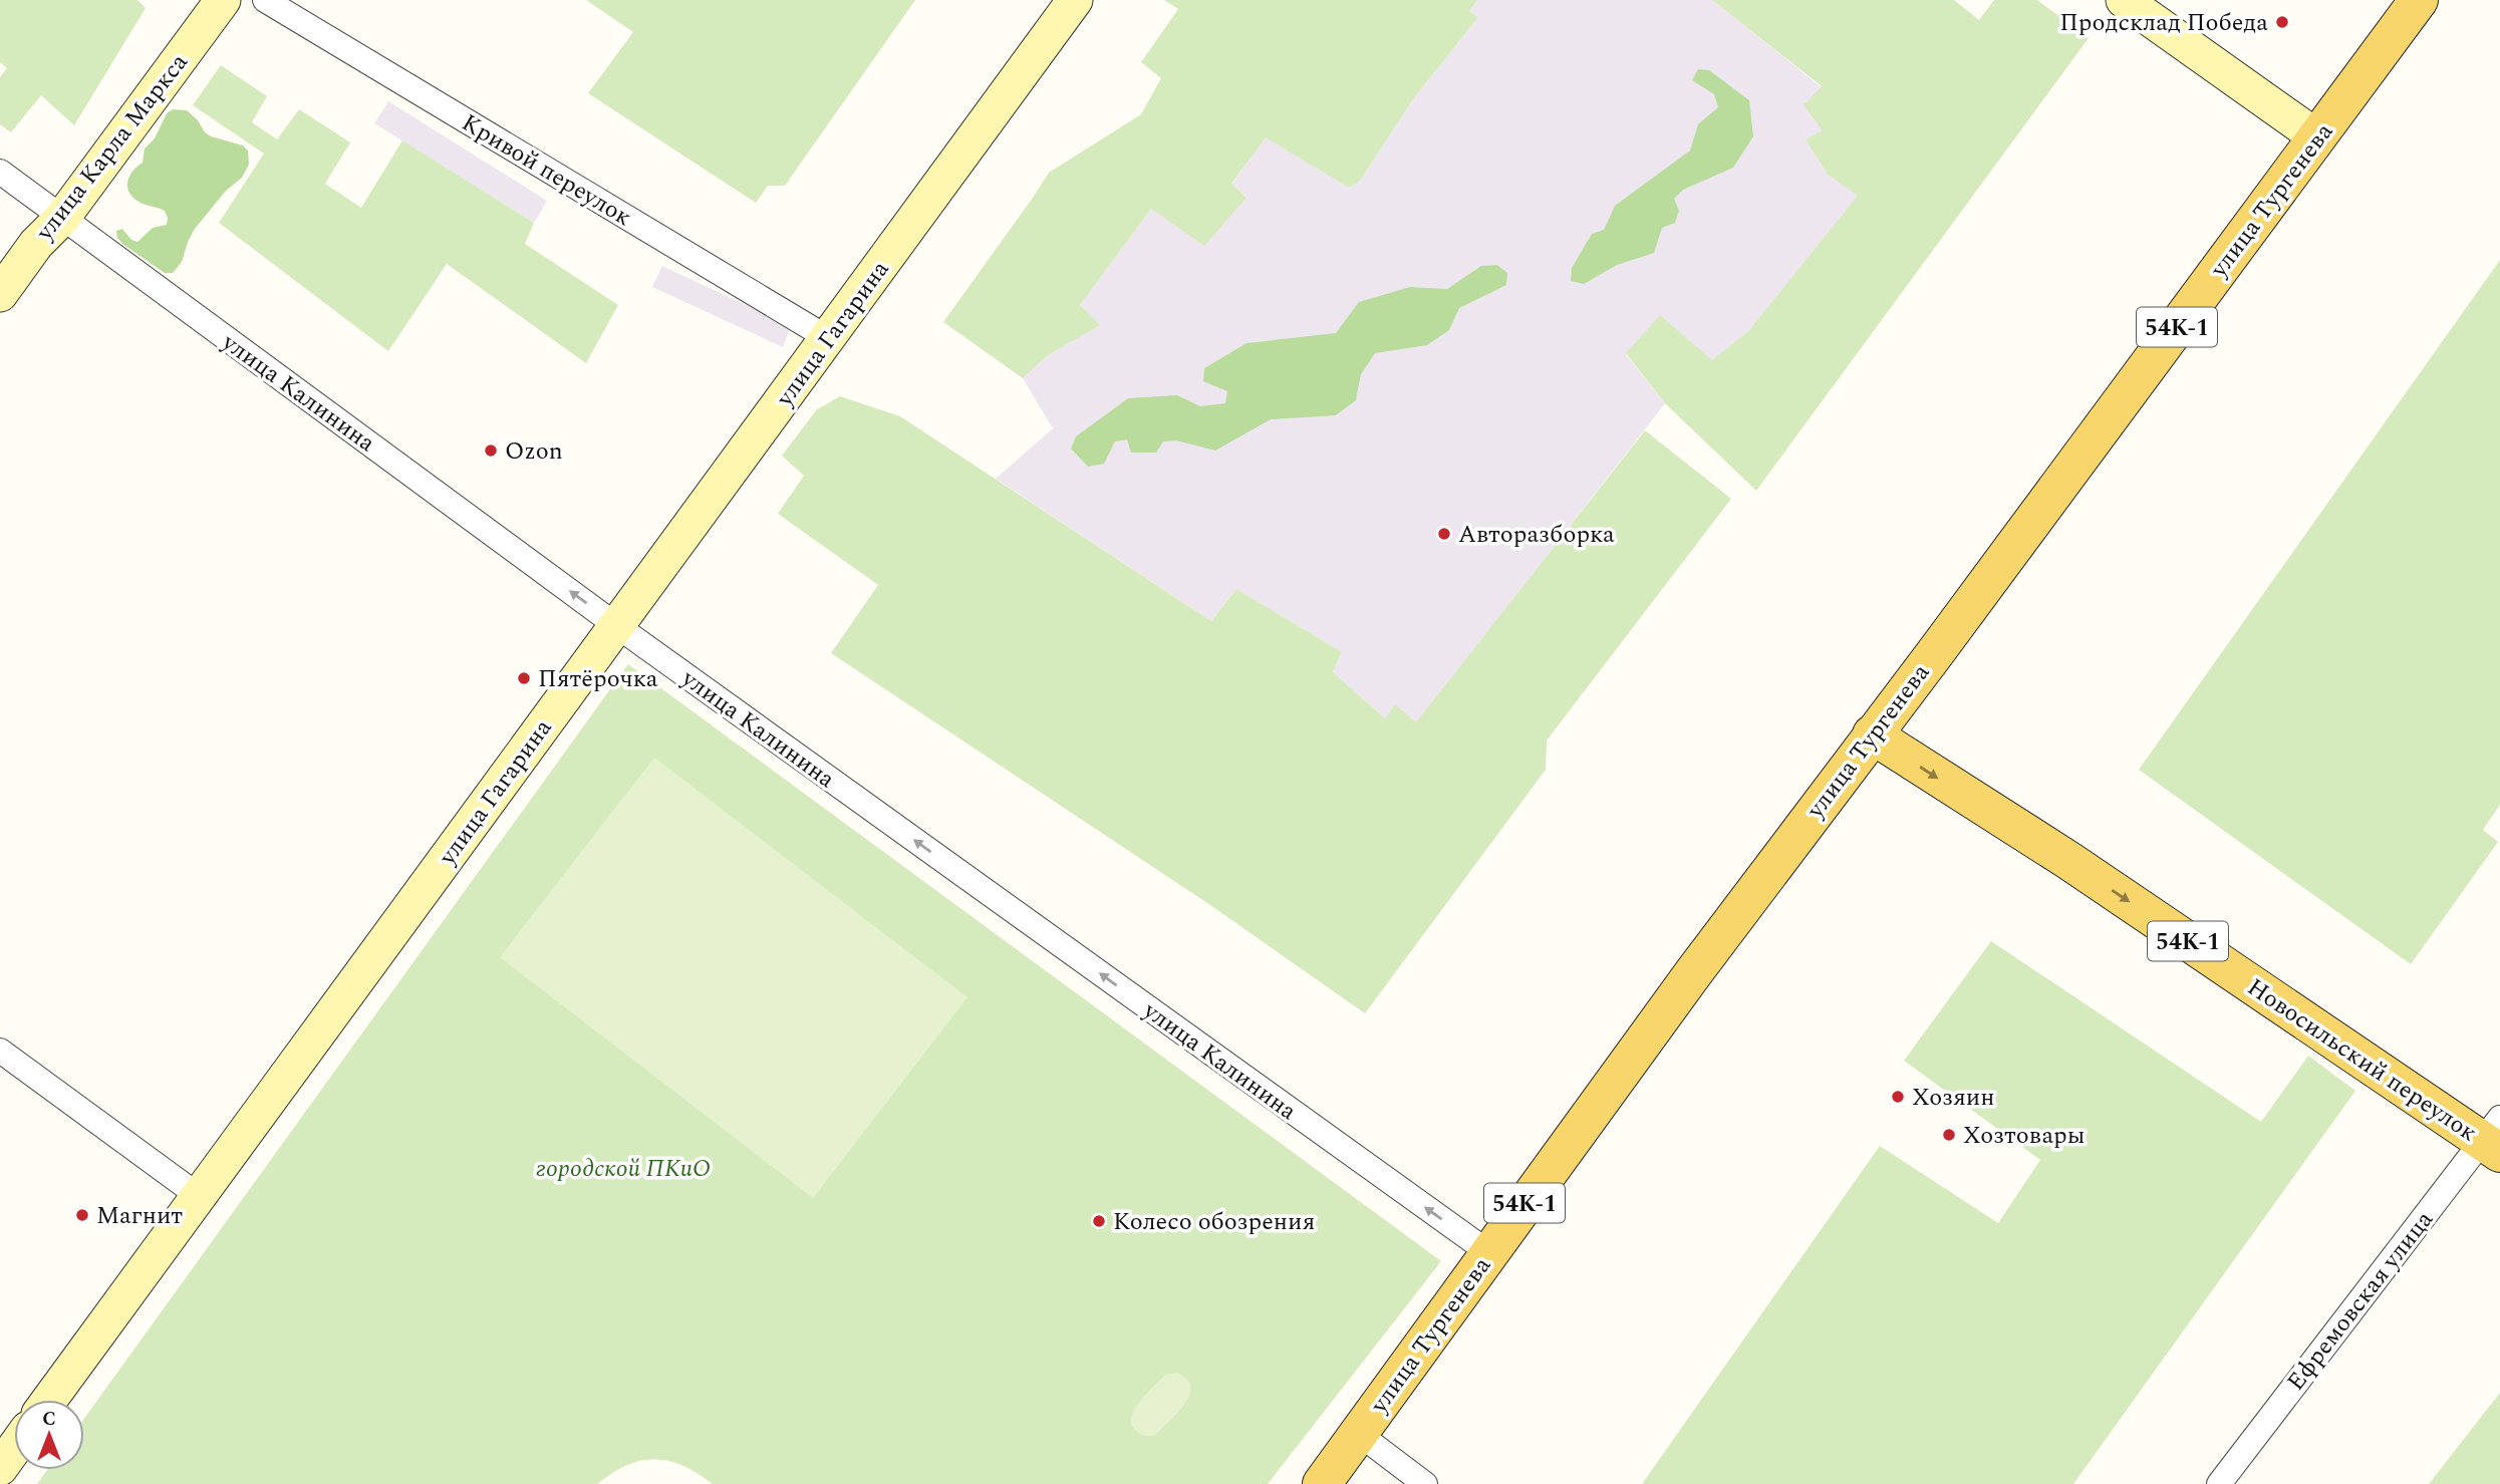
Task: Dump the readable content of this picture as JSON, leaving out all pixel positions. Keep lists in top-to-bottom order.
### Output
{
  "streets": {
    "main road": ["улица Тургенева", "54К-1", "Новосильский переулок"],
    "street": [
      "улица Карла Маркса",
      "Кривой переулок",
      "улица Гагарина",
      "улица Калинина",
      "Ефремовская улица"
    ]
  },
  "crossings": [
    ["улица Карла Маркса", "улица Калинина"],
    ["Кривой переулок", "улица Гагарина"],
    ["улица Тургенева", "улица Калинина"],
    ["улица Тургенева", "Новосильский переулок"],
    ["улица Гагарина", "улица Калинина"],
    ["Новосильский переулок", "Ефремовская улица"]
  ],
  "one_way": ["улица Калинина", "Новосильский переулок"],
  "parks": ["городской ПКиО"],
  "places": [
    "Продсклад Победа",
    "Ozon",
    "Авторазборка",
    "Пятёрочка",
    "Хозяин",
    "Хозтовары",
    "Магнит",
    "Колесо обозрения"
  ],
  "north": "top"
}
